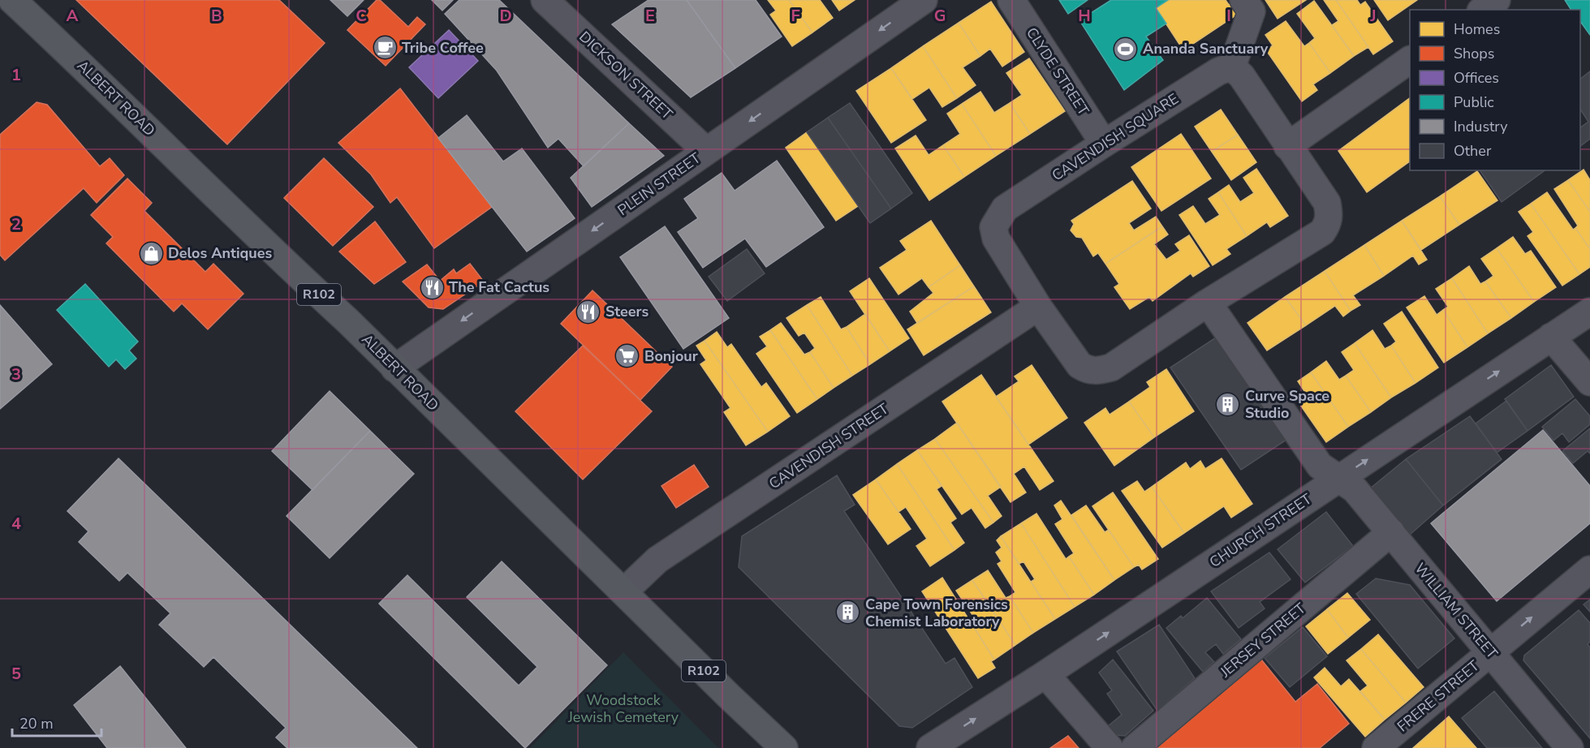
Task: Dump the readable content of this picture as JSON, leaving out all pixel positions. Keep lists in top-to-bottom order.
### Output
{
  "streets": {
    "main road": ["ALBERT ROAD", "R102"],
    "street": [
      "CLYDE STREET",
      "DICKSON STREET",
      "CAVENDISH SQUARE",
      "PLEIN STREET",
      "CAVENDISH STREET",
      "CHURCH STREET",
      "WILLIAM STREET",
      "JERSEY STREET",
      "FRERE STREET"
    ]
  },
  "crossings": [
    ["CLYDE STREET", "CAVENDISH SQUARE"],
    ["DICKSON STREET", "PLEIN STREET"],
    ["ALBERT ROAD", "PLEIN STREET"],
    ["ALBERT ROAD", "CAVENDISH STREET"],
    ["CAVENDISH SQUARE", "CAVENDISH STREET"],
    ["CHURCH STREET", "WILLIAM STREET"],
    ["WILLIAM STREET", "JERSEY STREET"],
    ["WILLIAM STREET", "FRERE STREET"]
  ],
  "one_way": ["PLEIN STREET", "CHURCH STREET", "FRERE STREET"],
  "parks": ["Woodstock Jewish Cemetery"],
  "places": {
    "cafe": ["Tribe Coffee"],
    "sports": ["Ananda Sanctuary"],
    "shop": ["Delos Antiques"],
    "restaurant": ["The Fat Cactus", "Steers"],
    "supermarket": ["Bonjour"],
    "building": ["Curve Space Studio", "Cape Town Forensics Chemist Laboratory"]
  },
  "legend": [
    "Homes",
    "Shops",
    "Offices",
    "Public",
    "Industry",
    "Other"
  ],
  "scale_bar": "20 m",
  "grid": {
    "columns": [
      "A",
      "B",
      "C",
      "D",
      "E",
      "F",
      "G",
      "H",
      "I",
      "J"
    ],
    "rows": [
      "1",
      "2",
      "3",
      "4",
      "5"
    ]
  }
}
